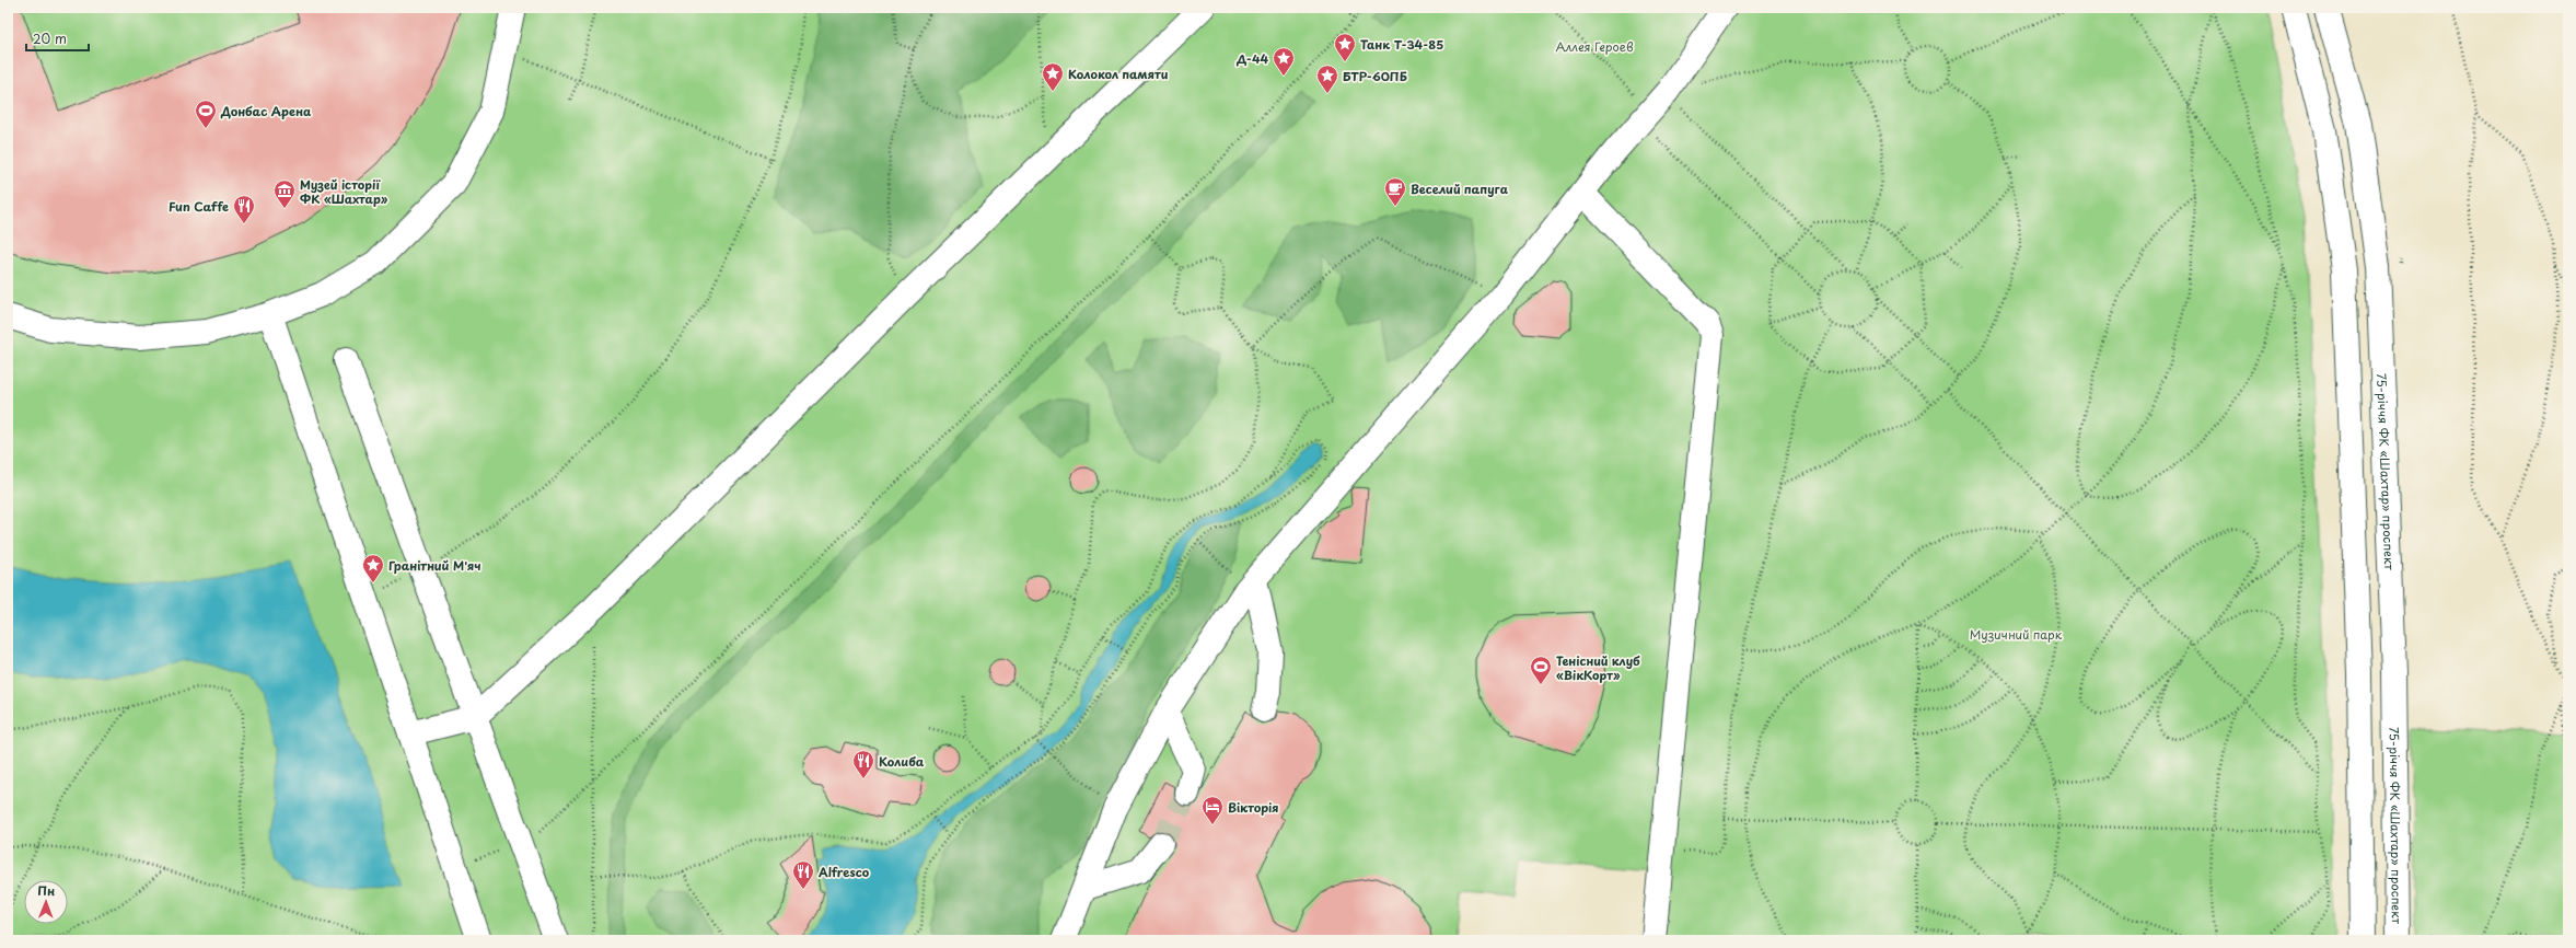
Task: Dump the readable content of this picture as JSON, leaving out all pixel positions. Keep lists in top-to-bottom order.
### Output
{
  "streets": {
    "street": ["75-річчя ФК «Шахтар» проспект"]
  },
  "parks": ["Аллея Героев", "Музичний парк"],
  "places": {
    "place": [
      "Танк Т-34-85",
      "Д-44",
      "Колокол памяти",
      "БТР-60ПБ",
      "Гранітний М'яч"
    ],
    "sports": ["Донбас Арена", "Тенісний клуб «ВікКорт»"],
    "cafe": ["Веселий папуга"],
    "museum": ["Музей історії ФК «Шахтар»"],
    "restaurant": ["Fun Caffe", "Колиба", "Alfresco"],
    "hotel": ["Вікторія"]
  },
  "scale_bar": "20 m",
  "north": "top"
}
